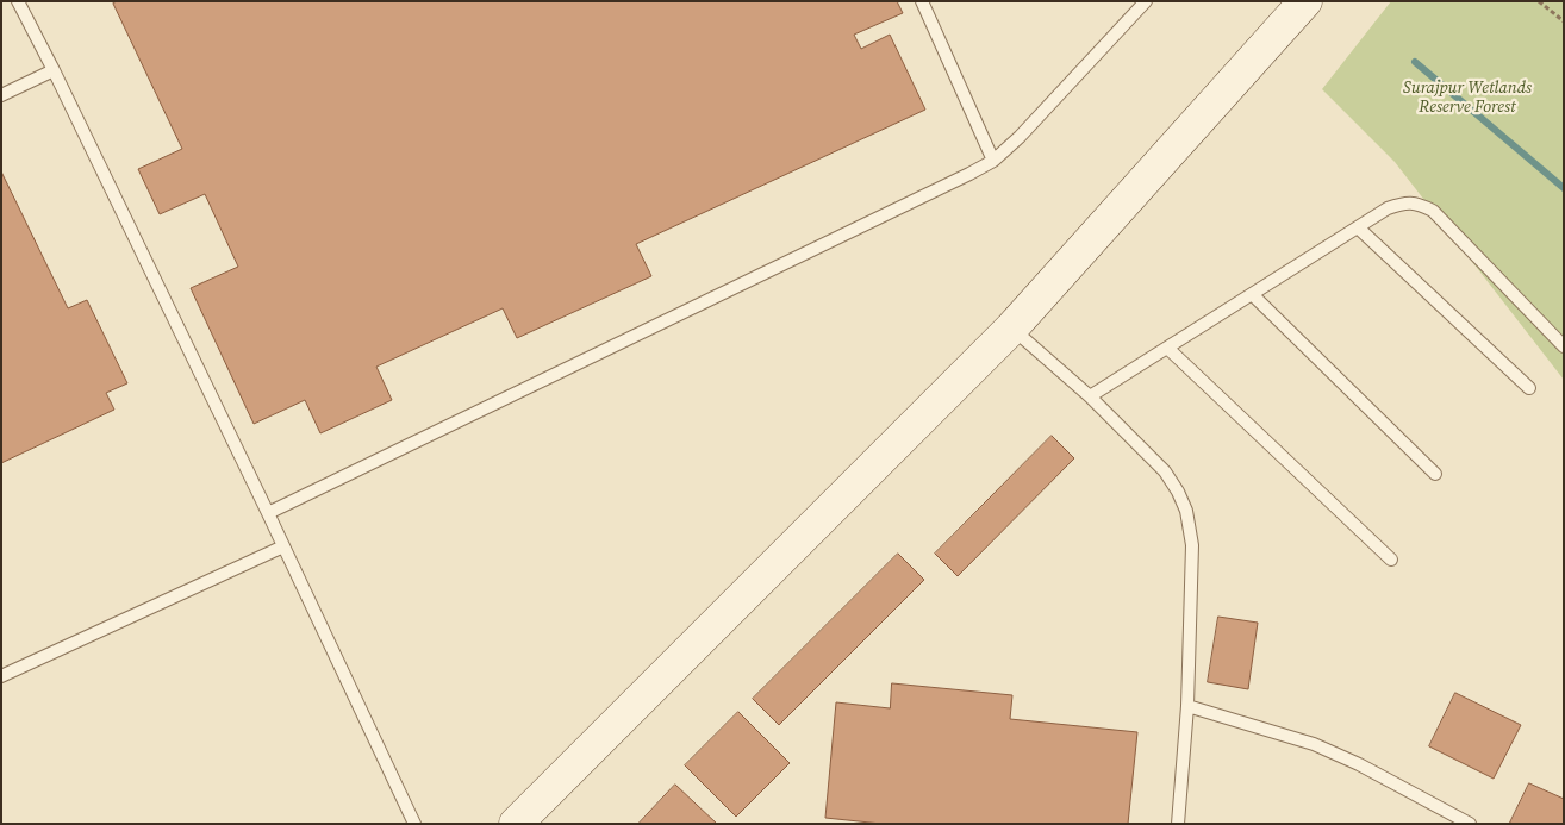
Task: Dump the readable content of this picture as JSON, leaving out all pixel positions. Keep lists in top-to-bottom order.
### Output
{
  "parks": ["Surajpur Wetlands Reserve Forest"]
}
